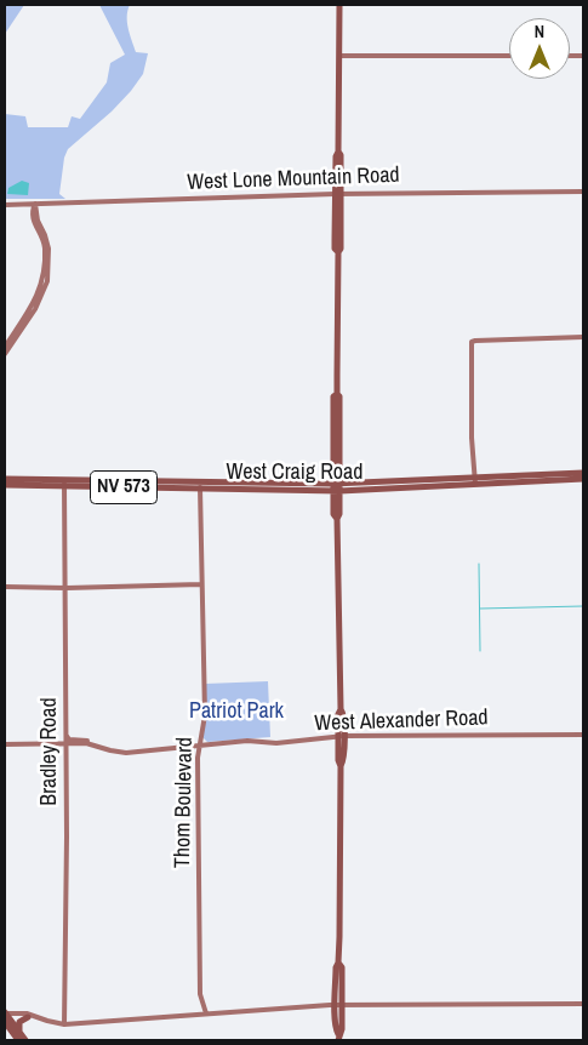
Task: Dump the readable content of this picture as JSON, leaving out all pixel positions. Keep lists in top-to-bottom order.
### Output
{
  "streets": {
    "main road": ["West Craig Road", "NV 573"],
    "street": [
      "West Lone Mountain Road",
      "West Alexander Road",
      "Bradley Road",
      "Thom Boulevard"
    ]
  },
  "crossings": [
    ["West Craig Road", "Bradley Road"],
    ["West Craig Road", "Thom Boulevard"],
    ["West Alexander Road", "Bradley Road"],
    ["West Alexander Road", "Thom Boulevard"]
  ],
  "parks": ["Patriot Park"],
  "north": "top"
}
